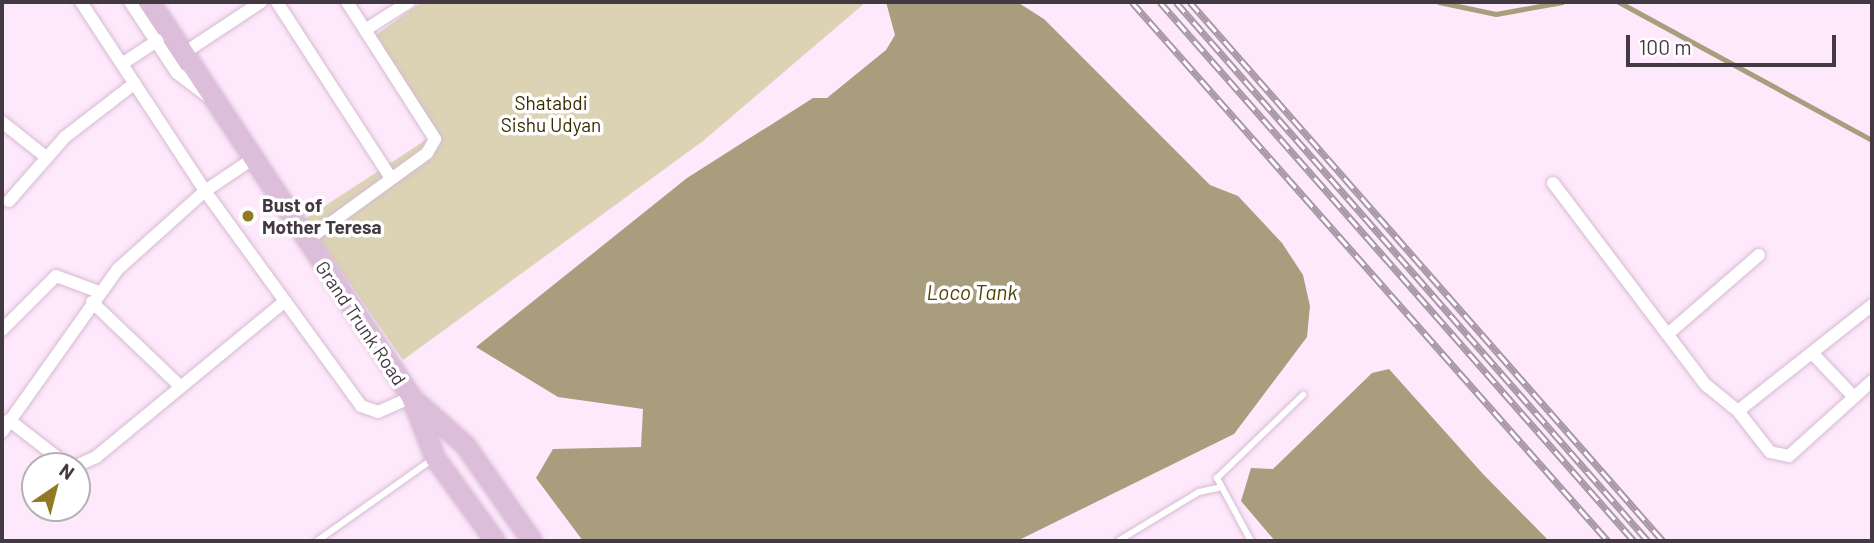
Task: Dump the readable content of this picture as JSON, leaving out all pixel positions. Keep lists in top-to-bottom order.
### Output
{
  "streets": {
    "main road": ["Grand Trunk Road"]
  },
  "water": ["Loco Tank"],
  "parks": ["Shatabdi Sishu Udyan"],
  "places": ["Bust of Mother Teresa"],
  "scale_bar": "100 m",
  "north": "top right"
}
